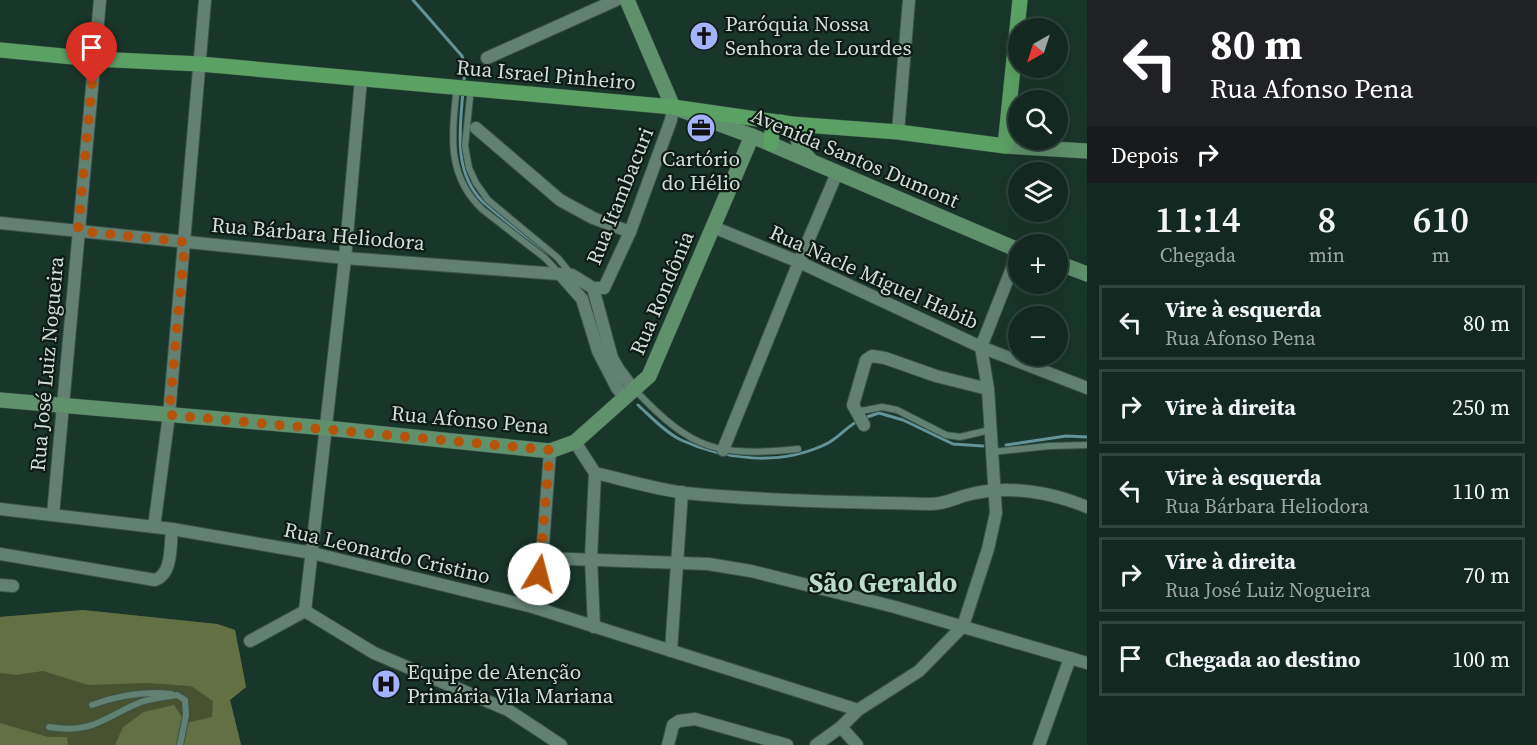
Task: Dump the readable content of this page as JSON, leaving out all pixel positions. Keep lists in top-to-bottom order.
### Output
{
  "streets": {
    "main road": ["Rua Israel Pinheiro"],
    "street": [
      "Avenida Santos Dumont",
      "Rua Itambacuri",
      "Rua Bárbara Heliodora",
      "Rua Nacle Miguel Habib",
      "Rua Rondônia",
      "Rua José Luiz Nogueira",
      "Rua Afonso Pena",
      "Rua Leonardo Cristino"
    ]
  },
  "crossings": [
    ["Rua Israel Pinheiro", "Avenida Santos Dumont"],
    ["Rua Israel Pinheiro", "Rua Itambacuri"],
    ["Rua Israel Pinheiro", "Rua José Luiz Nogueira"],
    ["Avenida Santos Dumont", "Rua Itambacuri"],
    ["Avenida Santos Dumont", "Rua Rondônia"],
    ["Rua Itambacuri", "Rua Bárbara Heliodora"],
    ["Rua Bárbara Heliodora", "Rua José Luiz Nogueira"],
    ["Rua Nacle Miguel Habib", "Rua Rondônia"],
    ["Rua Rondônia", "Rua Afonso Pena"],
    ["Rua José Luiz Nogueira", "Rua Afonso Pena"],
    ["Rua José Luiz Nogueira", "Rua Leonardo Cristino"]
  ],
  "districts": ["São Geraldo"],
  "places": {
    "church": ["Paróquia Nossa Senhora de Lourdes"],
    "office": ["Cartório do Hélio"],
    "hospital": ["Equipe de Atenção Primária Vila Mariana"]
  },
  "north": "bottom left",
  "page": {
    "turn": ["80 m", "Rua Afonso Pena"],
    "map_buttons": ["+", "−"],
    "then": "Depois",
    "eta": [
      "11:14",
      "Chegada",
      "8",
      "min",
      "610",
      "m"
    ],
    "list": [
      {
        "name": "Vire à esquerda",
        "note": "Rua Afonso Pena",
        "value": "80 m"
      },
      {
        "name": "Vire à direita",
        "value": "250 m"
      },
      {
        "name": "Vire à esquerda",
        "note": "Rua Bárbara Heliodora",
        "value": "110 m"
      },
      {
        "name": "Vire à direita",
        "note": "Rua José Luiz Nogueira",
        "value": "70 m"
      },
      {
        "name": "Chegada ao destino",
        "value": "100 m"
      }
    ]
  }
}
